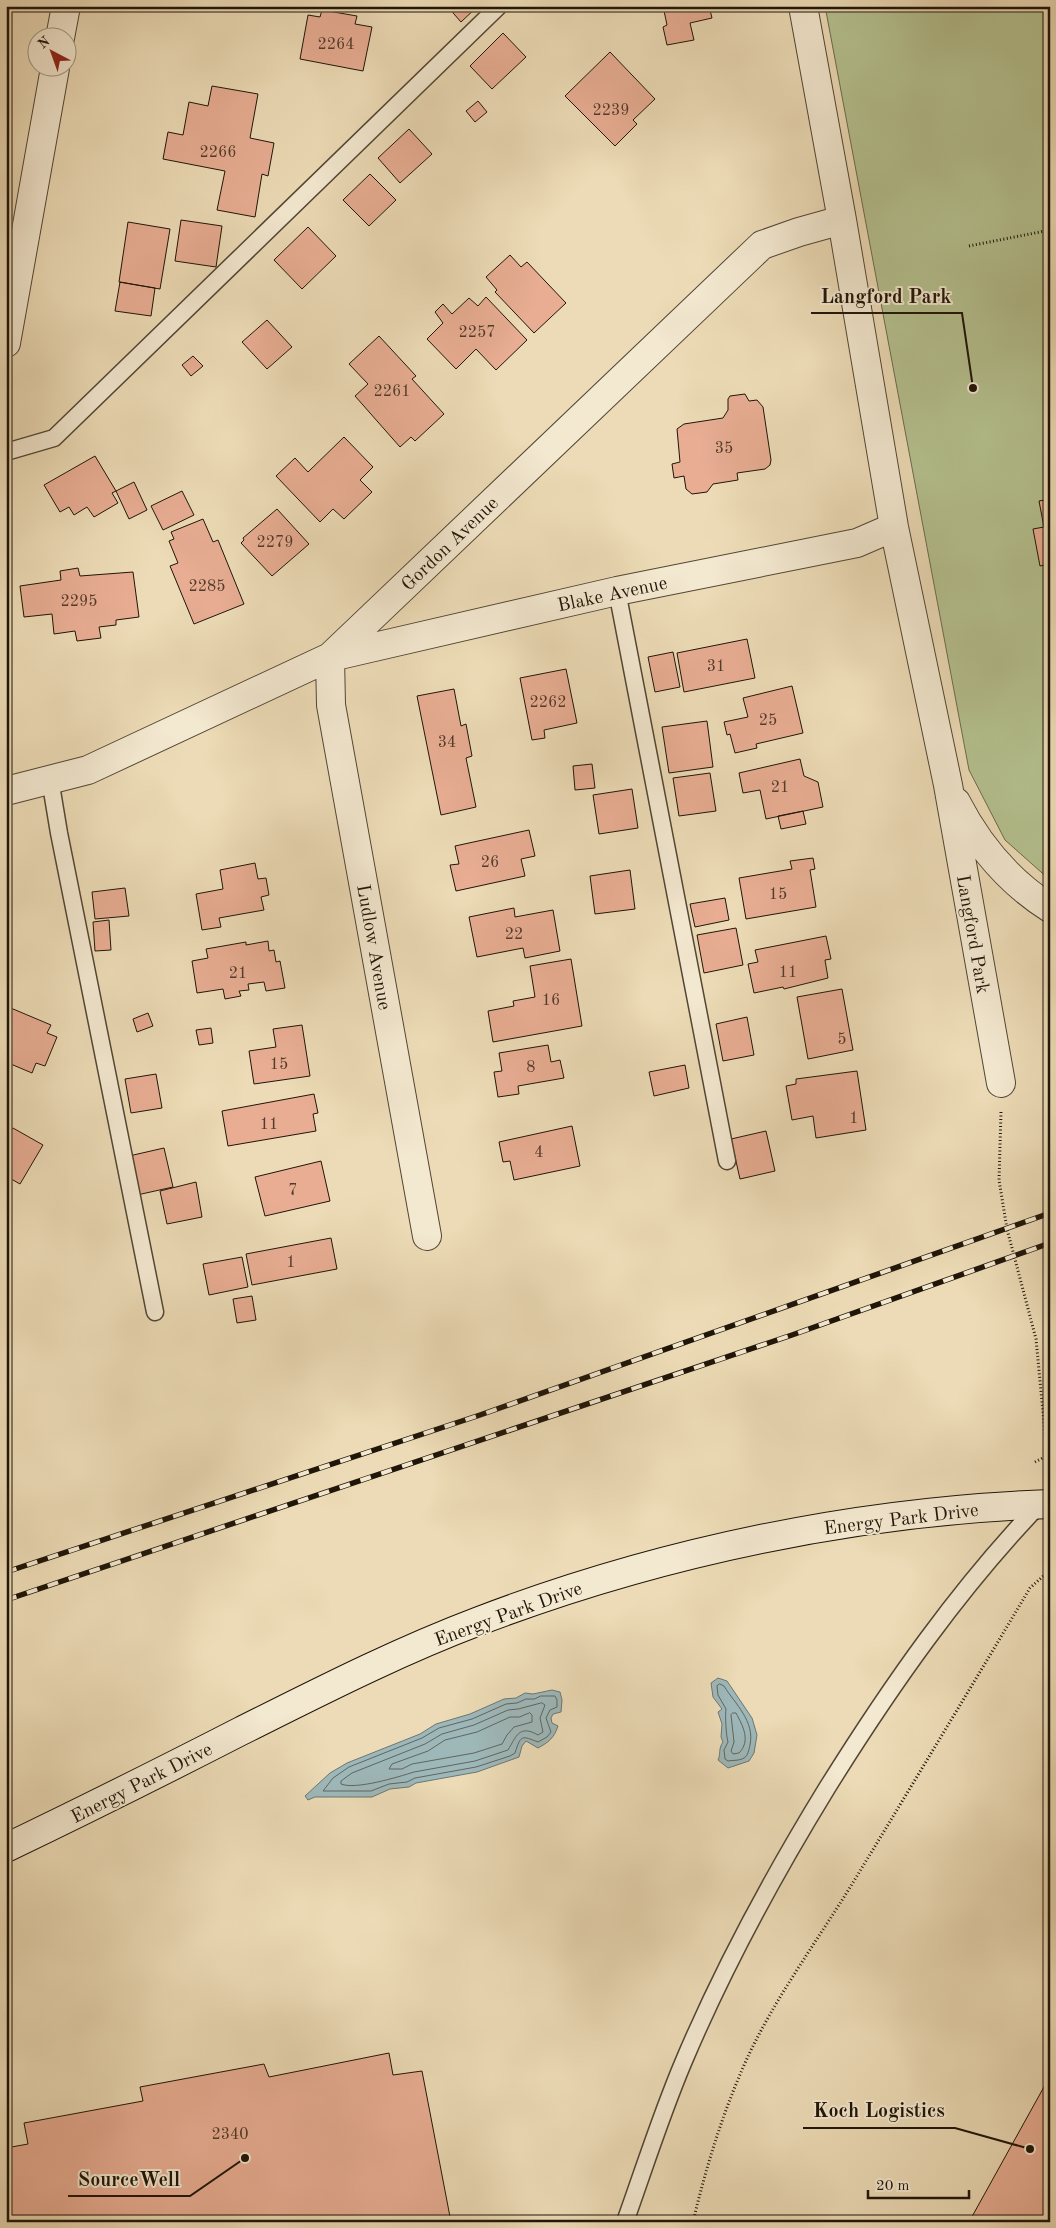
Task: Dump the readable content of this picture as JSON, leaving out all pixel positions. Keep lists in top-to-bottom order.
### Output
{
  "streets": {
    "street": [
      "Gordon Avenue",
      "Blake Avenue",
      "Langford Park",
      "Ludlow Avenue",
      "Energy Park Drive"
    ]
  },
  "crossings": [
    ["Gordon Avenue", "Blake Avenue"],
    ["Gordon Avenue", "Langford Park"],
    ["Gordon Avenue", "Ludlow Avenue"],
    ["Blake Avenue", "Langford Park"],
    ["Blake Avenue", "Ludlow Avenue"]
  ],
  "places": ["Langford Park", "Koch Logistics", "SourceWell"],
  "house_numbers": [
    "2264",
    "2239",
    "2266",
    "2257",
    "2261",
    "35",
    "2279",
    "2285",
    "2295",
    "31",
    "2262",
    "25",
    "34",
    "21",
    "26",
    "15",
    "22",
    "11",
    "21",
    "16",
    "5",
    "15",
    "8",
    "1",
    "11",
    "4",
    "7",
    "1",
    "2340"
  ],
  "scale_bar": "20 m",
  "north": "top left"
}
